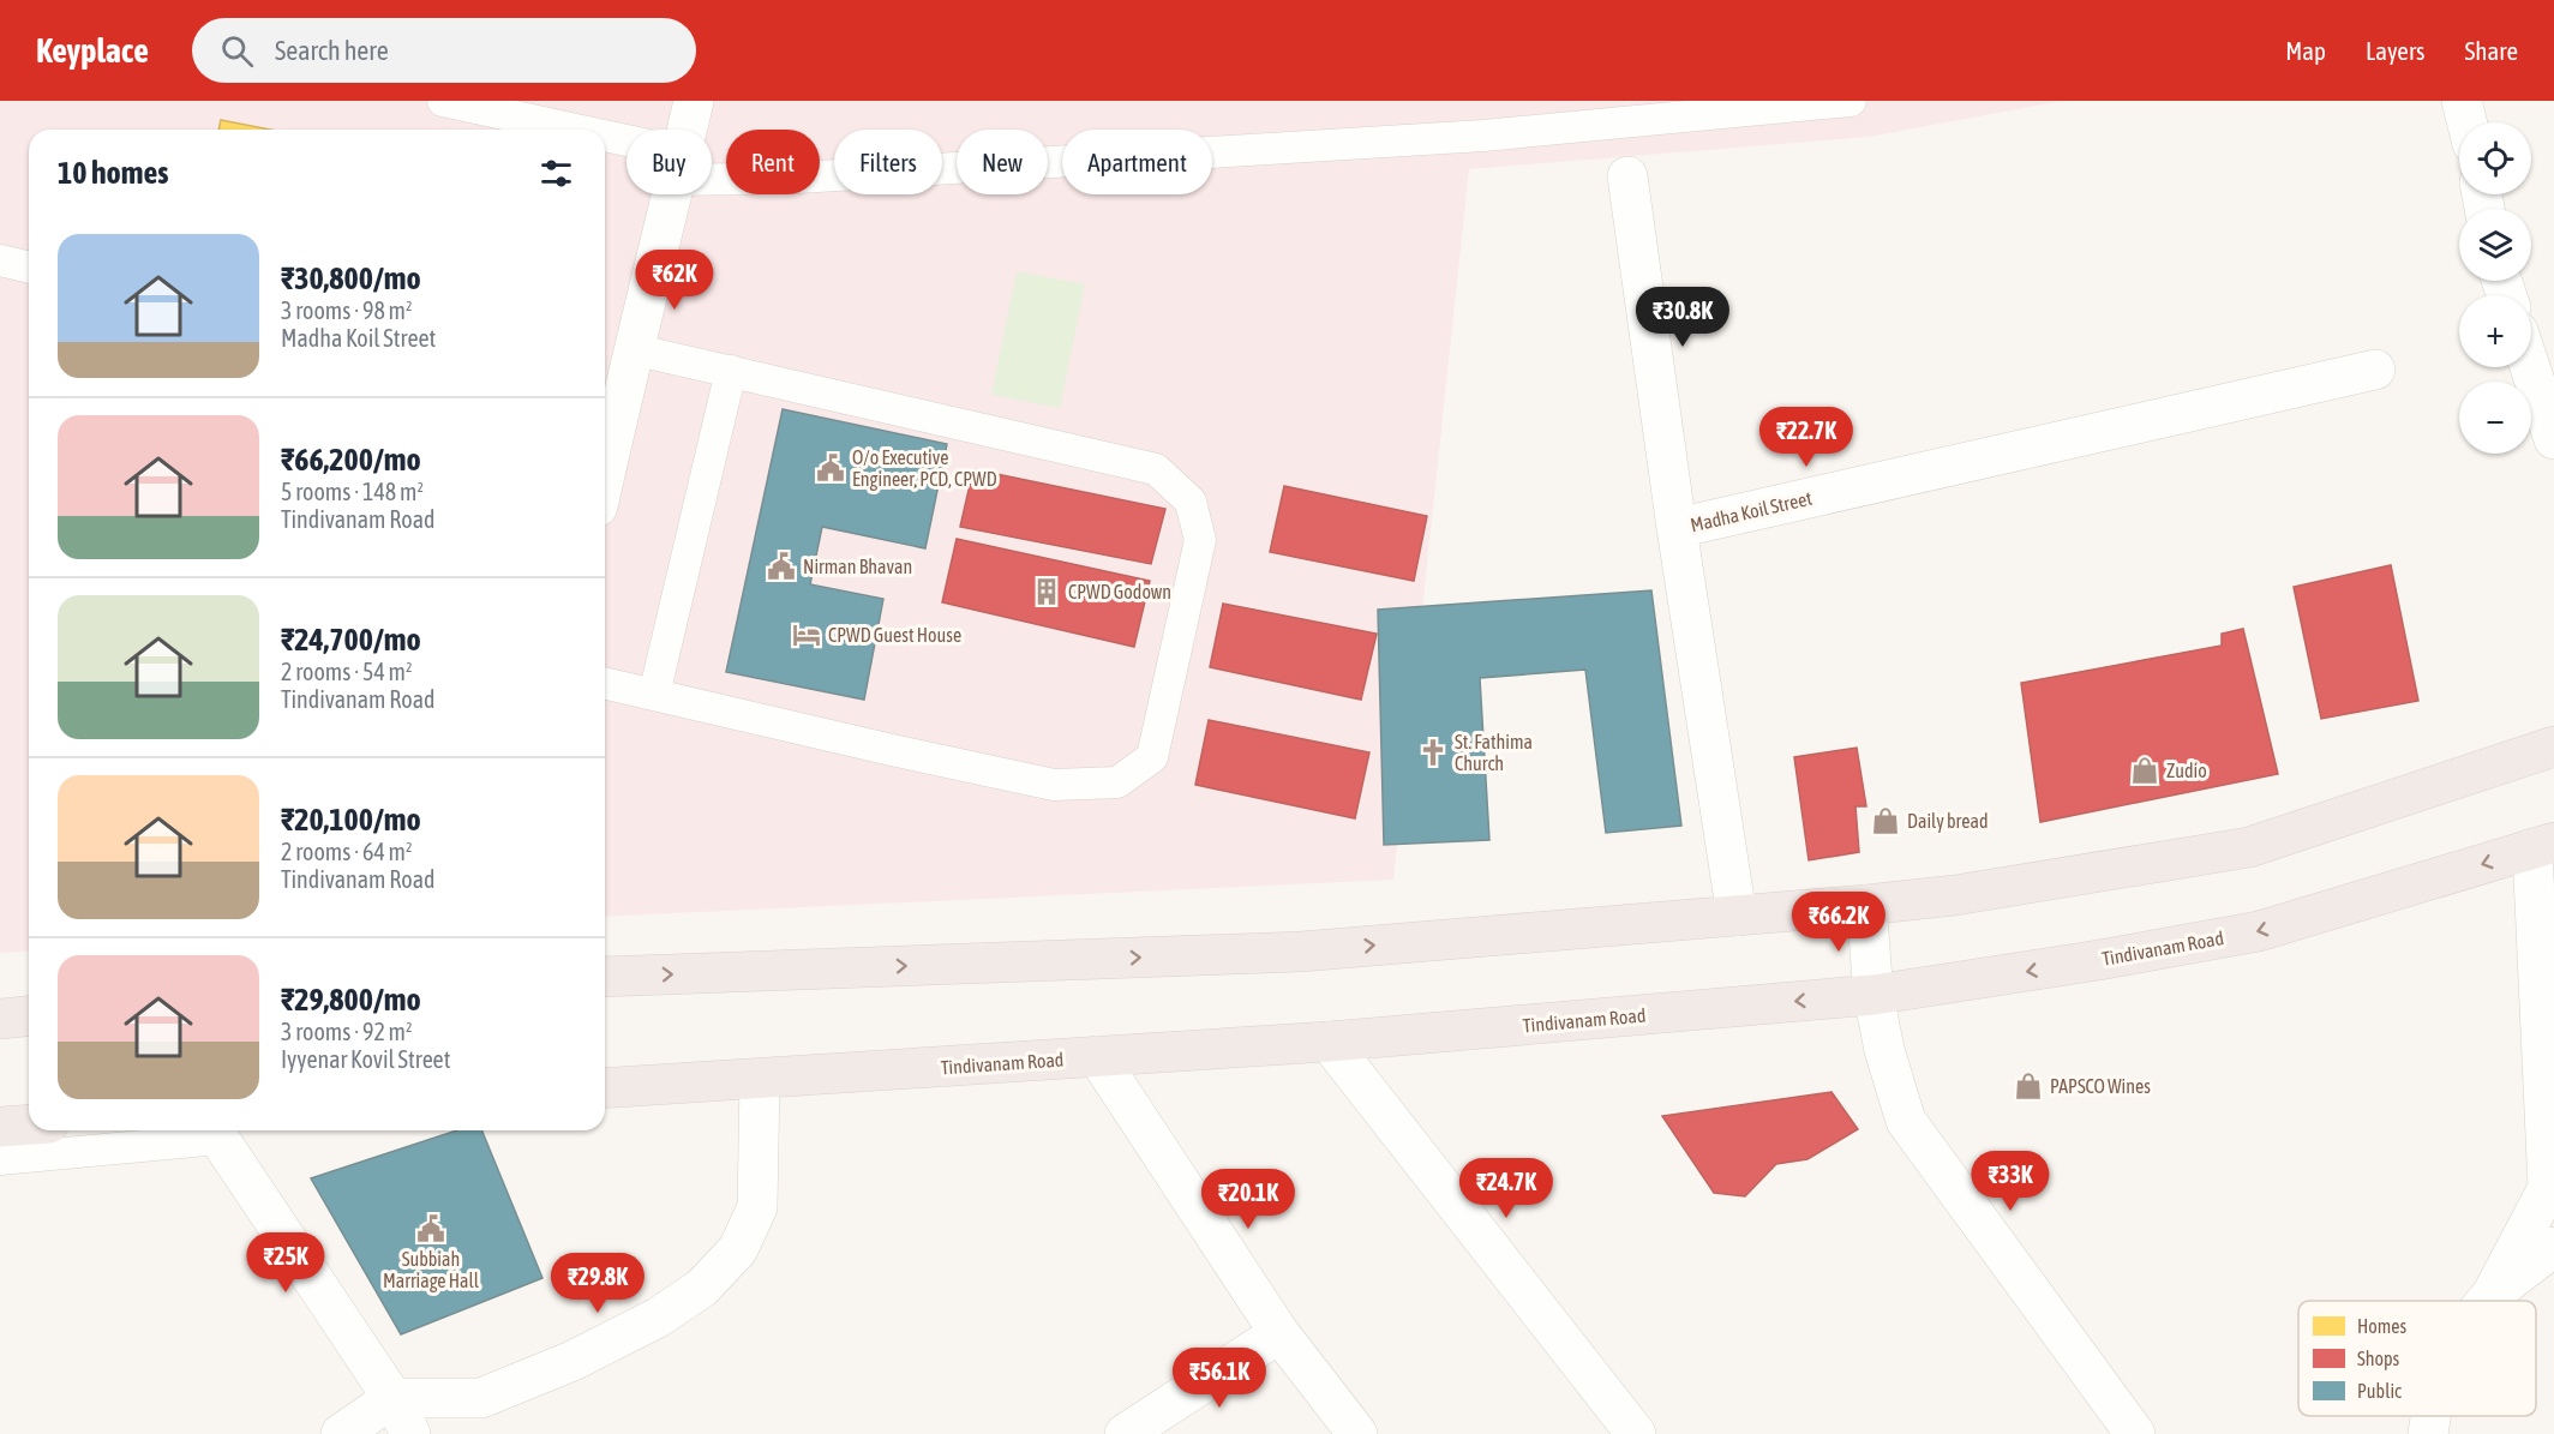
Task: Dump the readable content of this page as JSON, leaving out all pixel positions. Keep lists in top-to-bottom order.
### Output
{
  "streets": {
    "highway": ["Tindivanam Road"],
    "street": ["Madha Koil Street"]
  },
  "places": {
    "public building": ["O/o Executive Engineer, PCD, CPWD", "Nirman Bhavan", "Subbiah Marriage Hall"],
    "building": ["CPWD Godown"],
    "hotel": ["CPWD Guest House"],
    "church": ["St. Fathima Church"],
    "shop": ["Zudio", "Daily bread", "PAPSCO Wines"]
  },
  "legend": ["Homes", "Shops", "Public"],
  "page": {
    "header": "Keyplace",
    "search": "Search here",
    "nav": ["Map", "Layers", "Share"],
    "map_buttons": ["+", "−"],
    "chip": [
      "Buy",
      "Rent",
      "Filters",
      "New",
      "Apartment"
    ],
    "heading": "10 homes",
    "list": [
      {
        "name": "₹30,800/mo",
        "note": "3 rooms · 98 m² · Madha Koil Street"
      },
      {
        "name": "₹66,200/mo",
        "note": "5 rooms · 148 m² · Tindivanam Road"
      },
      {
        "name": "₹24,700/mo",
        "note": "2 rooms · 54 m² · Tindivanam Road"
      },
      {
        "name": "₹20,100/mo",
        "note": "2 rooms · 64 m² · Tindivanam Road"
      },
      {
        "name": "₹29,800/mo",
        "note": "3 rooms · 92 m² · Iyyenar Kovil Street"
      }
    ],
    "price": [
      "₹62K",
      "₹30.8K",
      "₹22.7K",
      "₹66.2K",
      "₹33K",
      "₹24.7K",
      "₹20.1K",
      "₹25K",
      "₹29.8K",
      "₹56.1K"
    ]
  }
}
